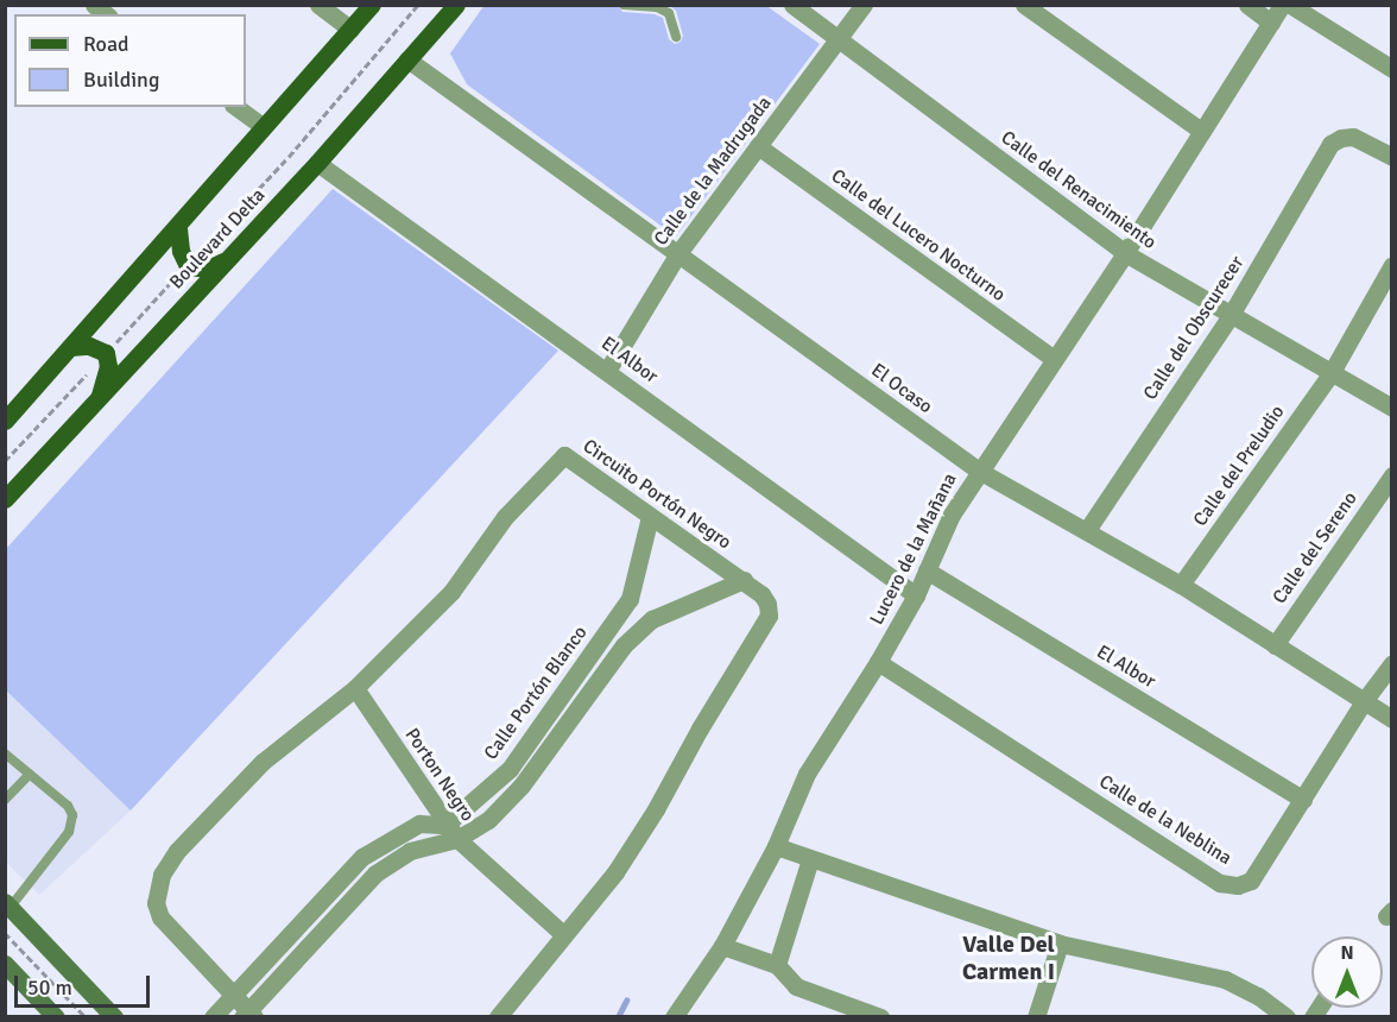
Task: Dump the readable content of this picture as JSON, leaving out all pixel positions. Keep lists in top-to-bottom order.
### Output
{
  "streets": {
    "main road": ["Boulevard Delta"],
    "street": [
      "Calle de la Madrugada",
      "Calle del Renacimiento",
      "Calle del Lucero Nocturno",
      "Calle del Obscurecer",
      "El Albor",
      "El Ocaso",
      "Calle del Preludio",
      "Circuito Portón Negro",
      "Calle del Sereno",
      "Lucero de la Mañana",
      "Calle Portón Blanco",
      "Porton Negro",
      "Calle de la Neblina"
    ]
  },
  "crossings": [
    ["Calle de la Madrugada", "Calle del Renacimiento"],
    ["Calle de la Madrugada", "Calle del Lucero Nocturno"],
    ["Calle de la Madrugada", "El Albor"],
    ["Calle de la Madrugada", "El Ocaso"],
    ["Calle del Renacimiento", "Calle del Obscurecer"],
    ["Calle del Renacimiento", "Calle del Preludio"],
    ["Calle del Renacimiento", "Lucero de la Mañana"],
    ["Calle del Lucero Nocturno", "Lucero de la Mañana"],
    ["Boulevard Delta", "El Albor"],
    ["Boulevard Delta", "El Ocaso"],
    ["Calle del Obscurecer", "El Ocaso"],
    ["El Albor", "Lucero de la Mañana"],
    ["El Albor", "Calle de la Neblina"],
    ["El Ocaso", "Calle del Preludio"],
    ["El Ocaso", "Calle del Sereno"],
    ["El Ocaso", "Lucero de la Mañana"],
    ["El Ocaso", "Calle de la Neblina"],
    ["Circuito Portón Negro", "Calle Portón Blanco"],
    ["Circuito Portón Negro", "Porton Negro"],
    ["Lucero de la Mañana", "Calle de la Neblina"],
    ["Calle Portón Blanco", "Porton Negro"]
  ],
  "districts": ["Valle Del Carmen I"],
  "legend": ["Road", "Building"],
  "scale_bar": "50 m",
  "north": "top"
}
